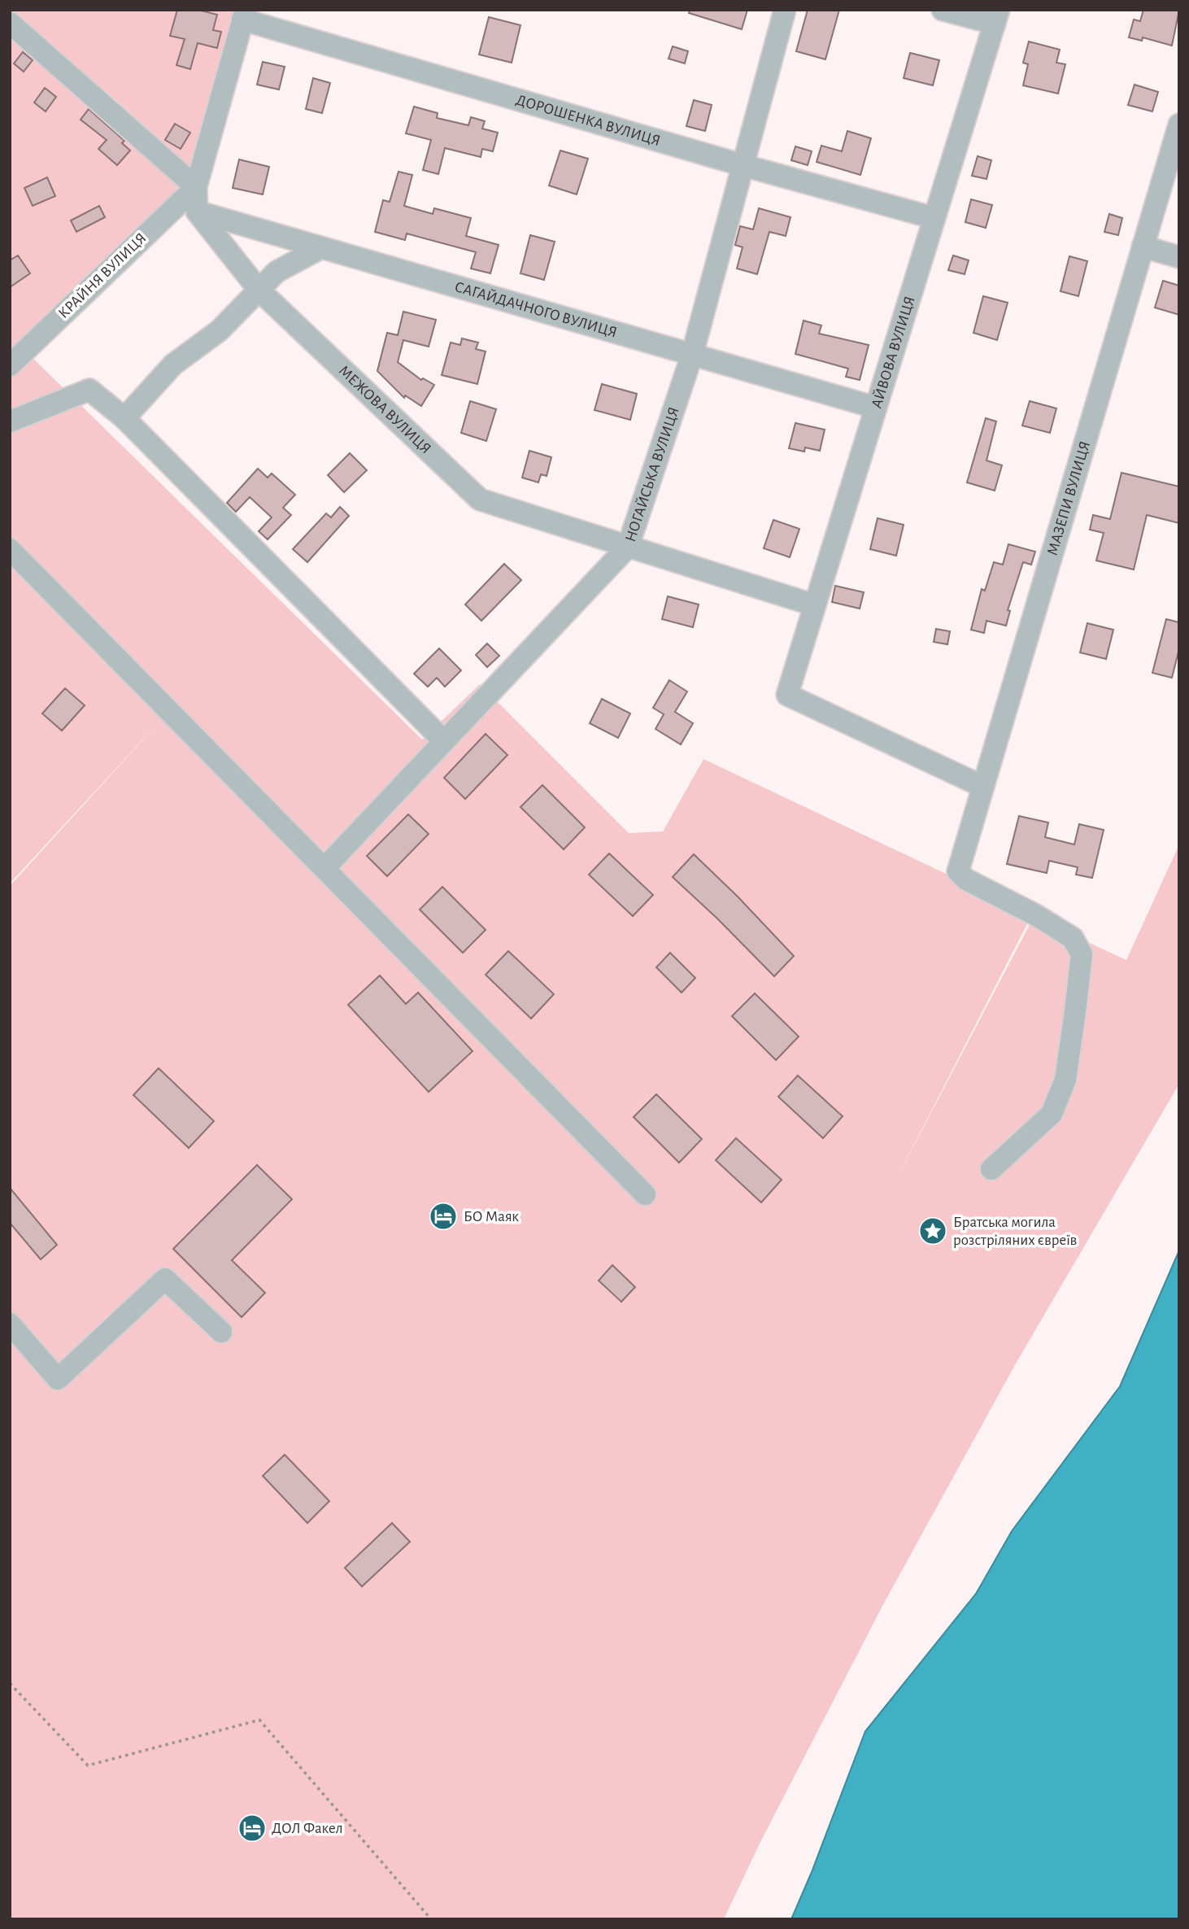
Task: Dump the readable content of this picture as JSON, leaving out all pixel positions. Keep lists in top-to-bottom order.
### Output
{
  "streets": {
    "street": [
      "ДОРОШЕНКА ВУЛИЦЯ",
      "КРАЙНЯ ВУЛИЦЯ",
      "САГАЙДАЧНОГО ВУЛИЦЯ",
      "АЙВОВА ВУЛИЦЯ",
      "МЕЖОВА ВУЛИЦЯ",
      "НОГАЙСЬКА ВУЛИЦЯ",
      "МАЗЕПИ ВУЛИЦЯ"
    ]
  },
  "crossings": [
    ["ДОРОШЕНКА ВУЛИЦЯ", "АЙВОВА ВУЛИЦЯ"],
    ["ДОРОШЕНКА ВУЛИЦЯ", "НОГАЙСЬКА ВУЛИЦЯ"],
    ["САГАЙДАЧНОГО ВУЛИЦЯ", "АЙВОВА ВУЛИЦЯ"],
    ["САГАЙДАЧНОГО ВУЛИЦЯ", "МЕЖОВА ВУЛИЦЯ"],
    ["САГАЙДАЧНОГО ВУЛИЦЯ", "НОГАЙСЬКА ВУЛИЦЯ"],
    ["АЙВОВА ВУЛИЦЯ", "МЕЖОВА ВУЛИЦЯ"],
    ["АЙВОВА ВУЛИЦЯ", "МАЗЕПИ ВУЛИЦЯ"],
    ["МЕЖОВА ВУЛИЦЯ", "НОГАЙСЬКА ВУЛИЦЯ"]
  ],
  "places": {
    "hotel": ["БО Маяк", "ДОЛ Факел"],
    "place": ["Братська могила розстріляних євреїв"]
  }
}
